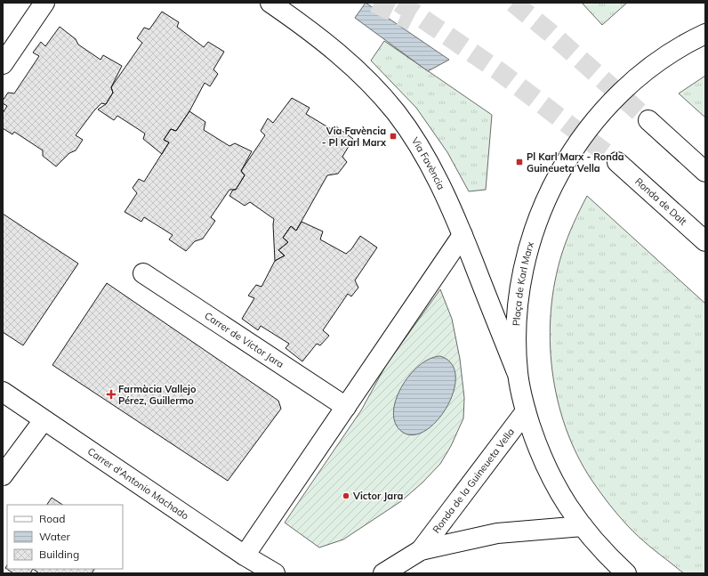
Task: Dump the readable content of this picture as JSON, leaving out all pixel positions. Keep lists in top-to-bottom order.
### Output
{
  "streets": {
    "main road": [
      "Via Favència",
      "Ronda de Dalt",
      "Plaça de Karl Marx",
      "Carrer de Víctor Jara",
      "Ronda de la Guineueta Vella",
      "Carrer d'Antonio Machado"
    ]
  },
  "crossings": [
    ["Via Favència", "Plaça de Karl Marx"],
    ["Plaça de Karl Marx", "Ronda de la Guineueta Vella"]
  ],
  "places": {
    "transit": ["Via Favència - Pl Karl Marx", "Pl Karl Marx - Ronda Guineueta Vella"],
    "health": ["Farmàcia Vallejo Pérez, Guillermo"],
    "other": ["Victor Jara"]
  },
  "legend": ["Road", "Water", "Building"]
}
